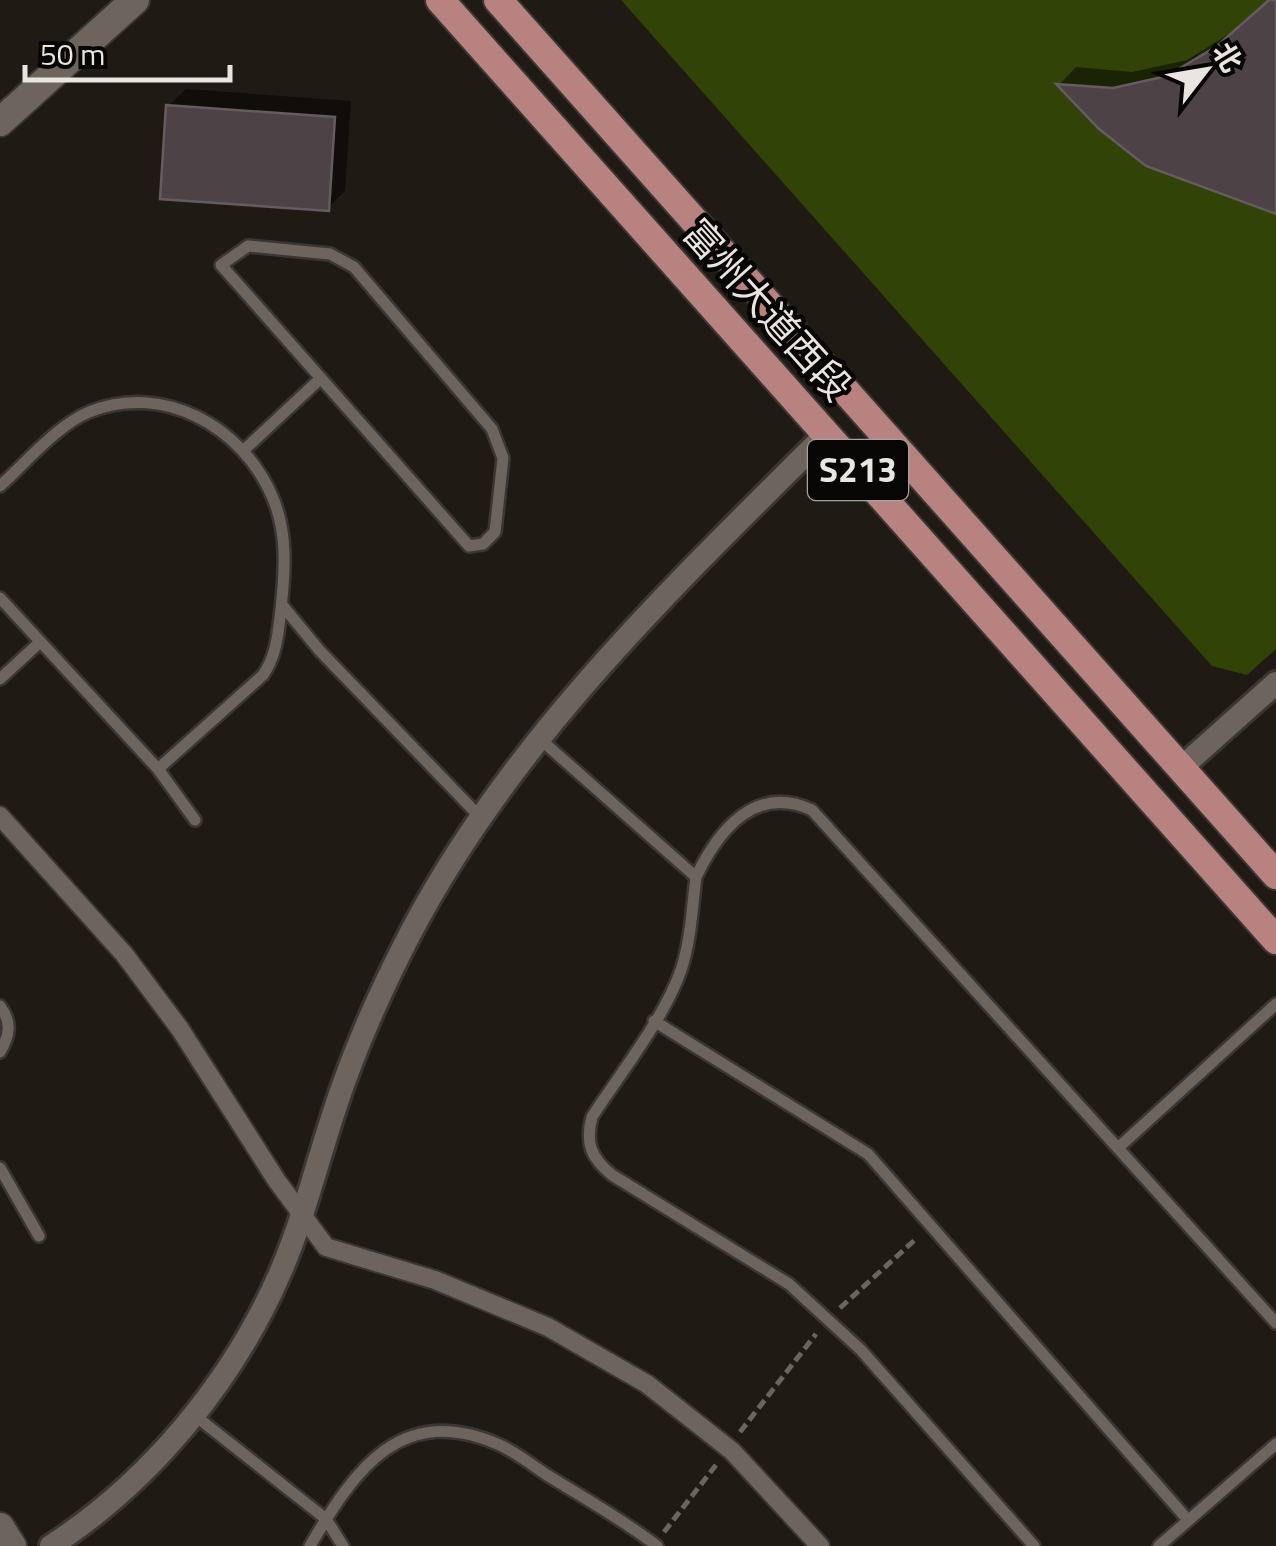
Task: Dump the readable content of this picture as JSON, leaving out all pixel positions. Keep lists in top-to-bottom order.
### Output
{
  "streets": {
    "main road": ["富州大道西段", "S213"]
  },
  "scale_bar": "50 m",
  "north": "top right"
}
